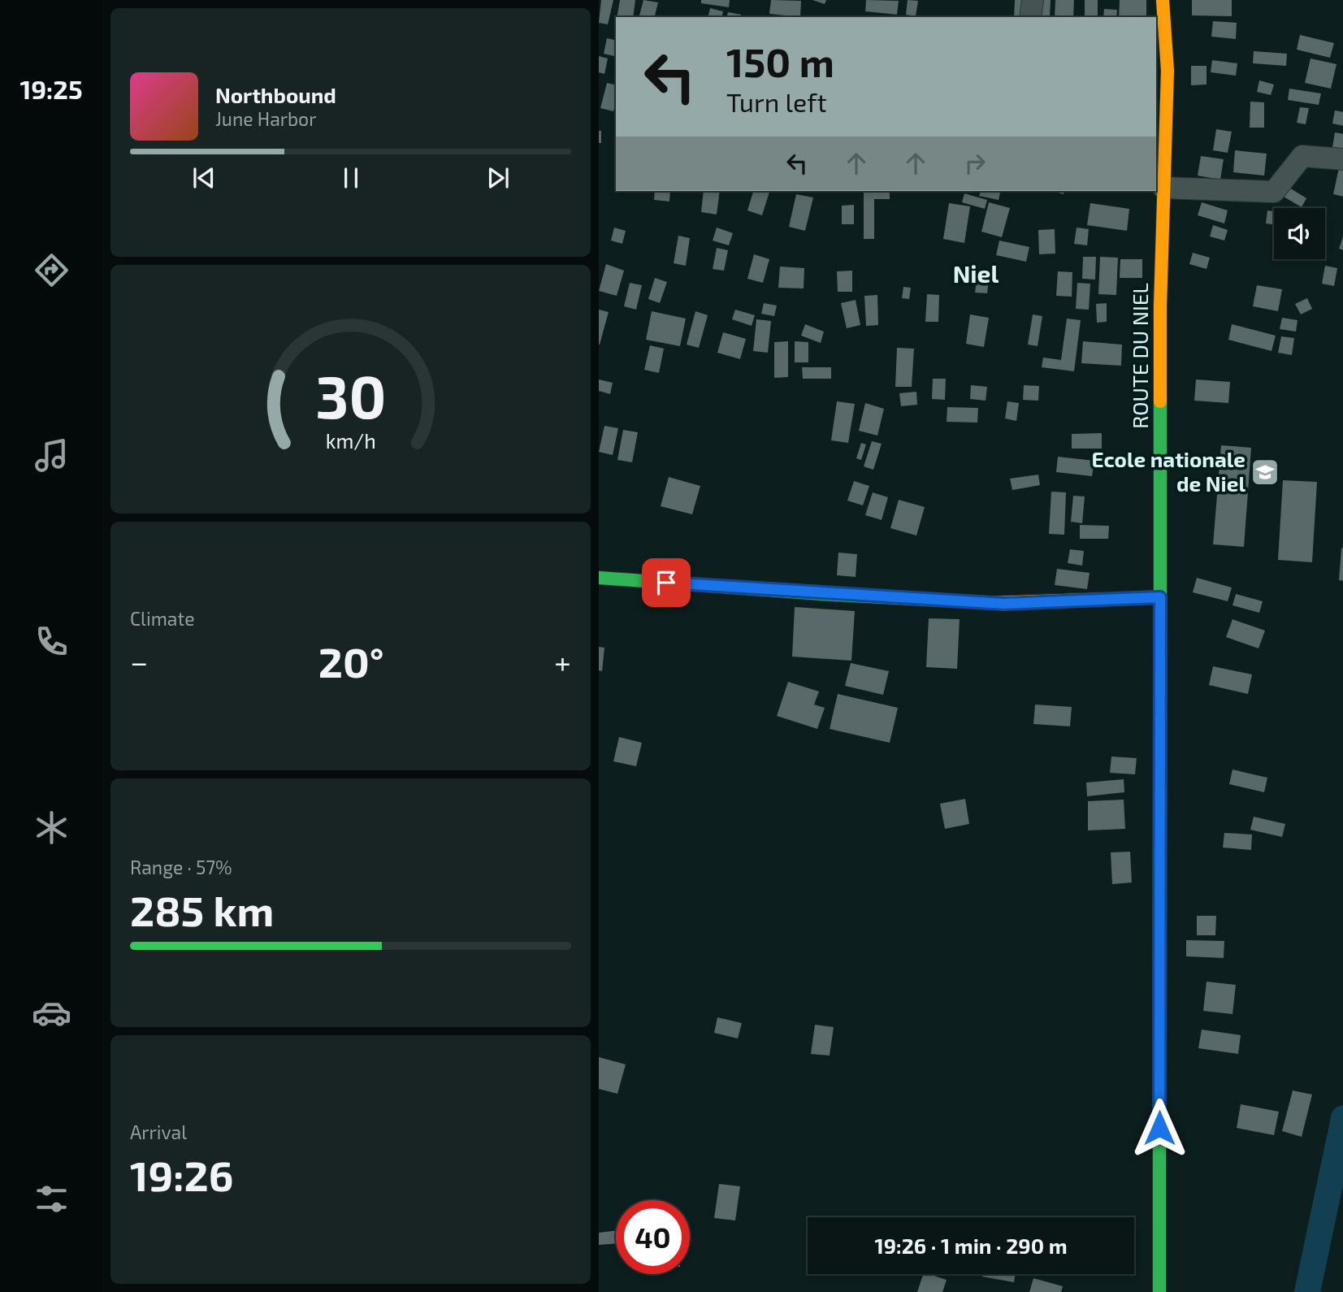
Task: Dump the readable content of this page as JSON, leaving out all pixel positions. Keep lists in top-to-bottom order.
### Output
{
  "streets": {
    "street": ["ROUTE DU NIEL"]
  },
  "districts": ["Niel"],
  "places": {
    "school or university": ["Ecole nationale de Niel"]
  },
  "page": {
    "tabs": "19:25",
    "turn": ["150 m", "Turn left"],
    "song": ["Northbound", "June Harbor"],
    "tile": [
      "Climate",
      ["Range · 57%", "285 km"],
      ["Arrival", "19:26"]
    ],
    "heat": ["−", "20°", "+"],
    "limit": "40",
    "trip": "19:26 · 1 min · 290 m",
    "gauge": ["30", "km/h"]
  }
}
